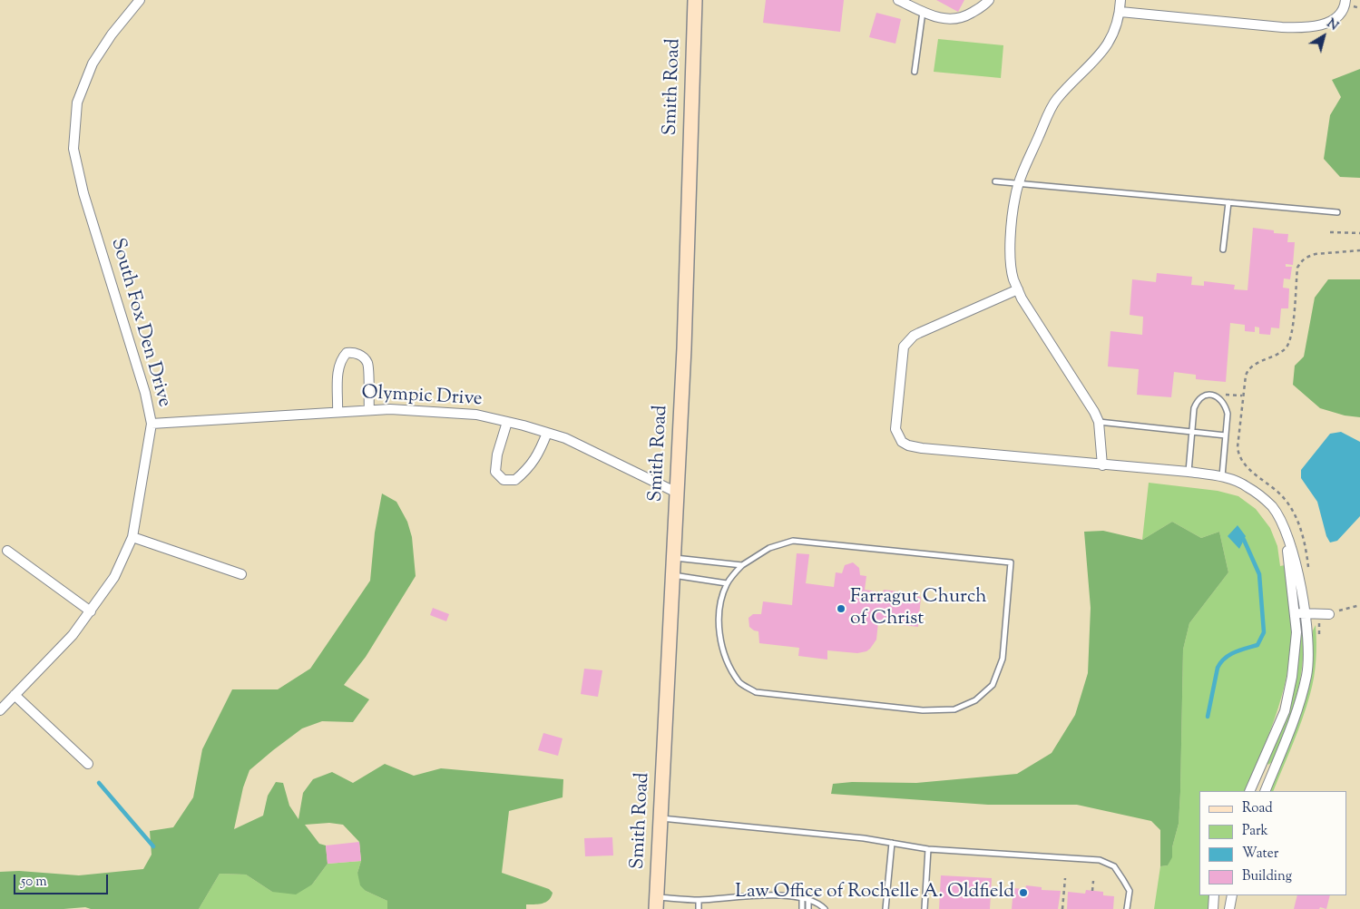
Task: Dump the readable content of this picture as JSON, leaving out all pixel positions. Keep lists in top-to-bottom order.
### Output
{
  "streets": {
    "street": ["Smith Road", "South Fox Den Drive", "Olympic Drive"]
  },
  "crossings": [
    ["Smith Road", "Olympic Drive"],
    ["South Fox Den Drive", "Olympic Drive"]
  ],
  "places": ["Farragut Church of Christ", "Law Office of Rochelle A. Oldfield"],
  "legend": [
    "Road",
    "Park",
    "Water",
    "Building"
  ],
  "scale_bar": "50 m",
  "north": "top right"
}
